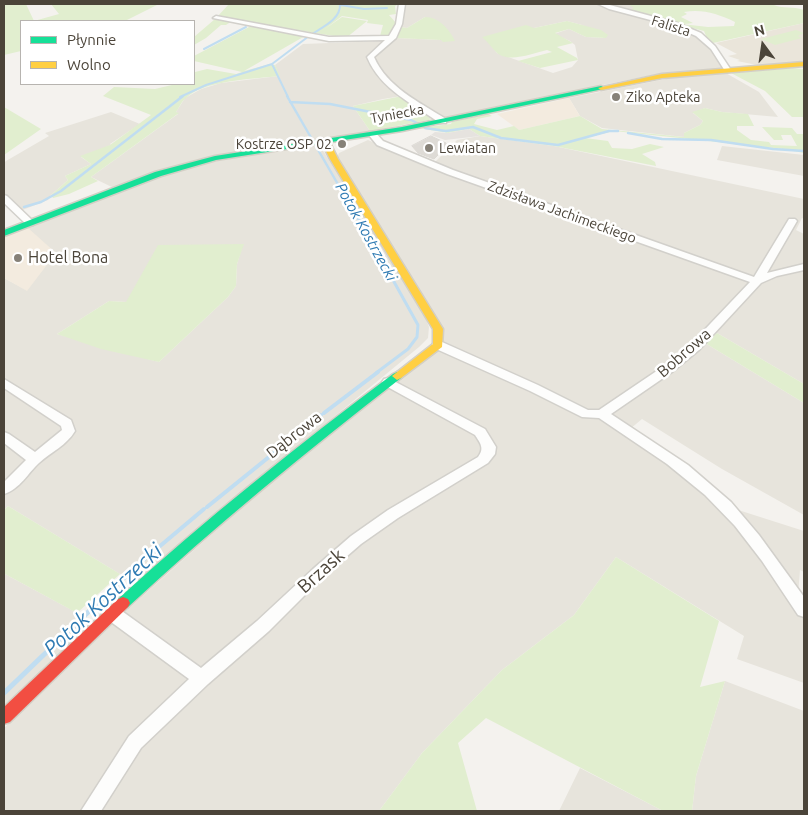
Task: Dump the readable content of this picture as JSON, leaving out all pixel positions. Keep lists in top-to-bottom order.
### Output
{
  "streets": {
    "street": [
      "Falista",
      "Tyniecka",
      "Zdzisława Jachimeckiego",
      "Bobrowa",
      "Dąbrowa",
      "Brzask"
    ]
  },
  "crossings": [
    ["Falista", "Tyniecka"],
    ["Tyniecka", "Zdzisława Jachimeckiego"],
    ["Zdzisława Jachimeckiego", "Bobrowa"],
    ["Dąbrowa", "Brzask"]
  ],
  "water": ["Potok Kostrzecki"],
  "places": [
    "Ziko Apteka",
    "Kostrze OSP 02",
    "Lewiatan",
    "Hotel Bona"
  ],
  "legend": ["Płynnie", "Wolno"],
  "north": "top"
}
